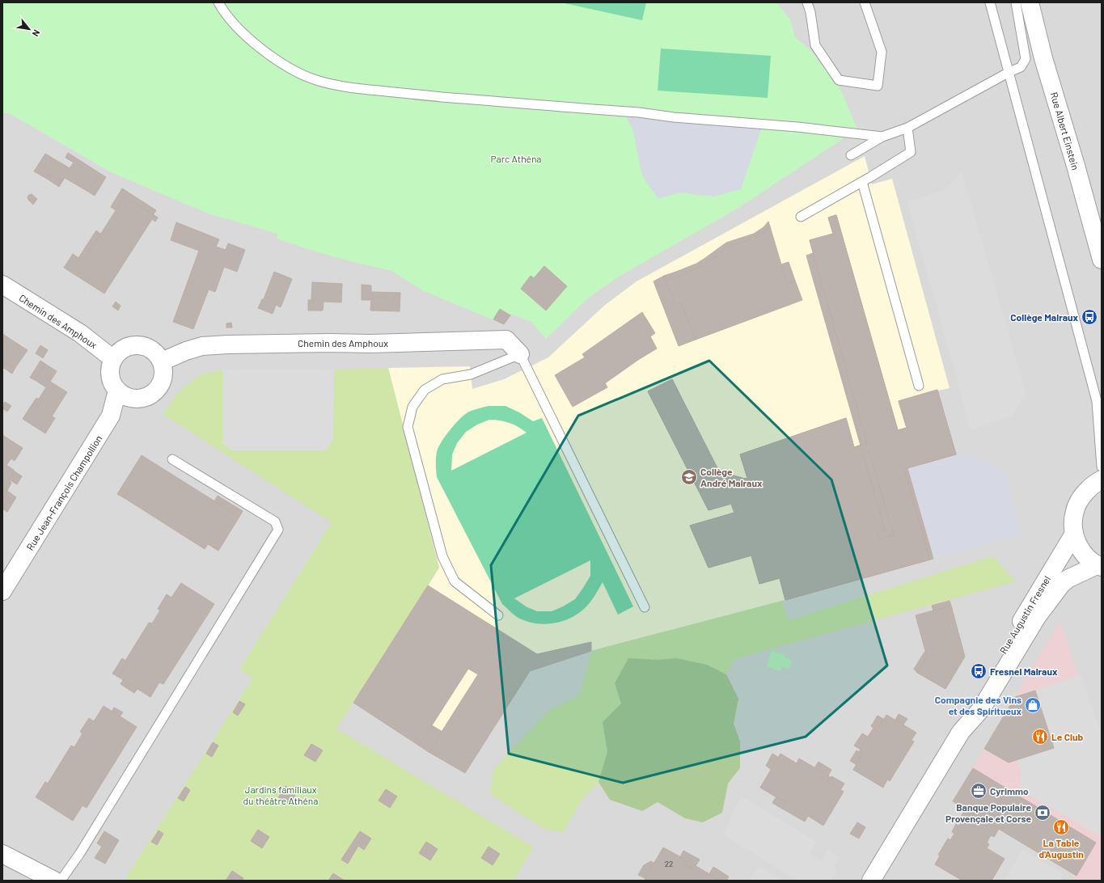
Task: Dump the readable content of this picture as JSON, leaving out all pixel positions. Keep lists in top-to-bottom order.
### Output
{
  "streets": {
    "street": [
      "Rue Albert Einstein",
      "Chemin des Amphoux",
      "Rue Jean-François Champollion",
      "Rue Augustin Fresnel"
    ]
  },
  "crossings": [
    ["Chemin des Amphoux", "Rue Jean-François Champollion"]
  ],
  "parks": ["Parc Athéna", "Jardins familiaux du théâtre Athéna"],
  "places": {
    "bus stop": ["Collège Malraux", "Fresnel Malraux"],
    "school or university": ["Collège André Malraux"],
    "shop": ["Compagnie des Vins et des Spiritueux"],
    "restaurant": ["Le Club", "La Table d'Augustin"],
    "office": ["Cyrimmo"],
    "bank": ["Banque Populaire Provençale et Corse"]
  },
  "house_numbers": ["22"],
  "north": "bottom right"
}
